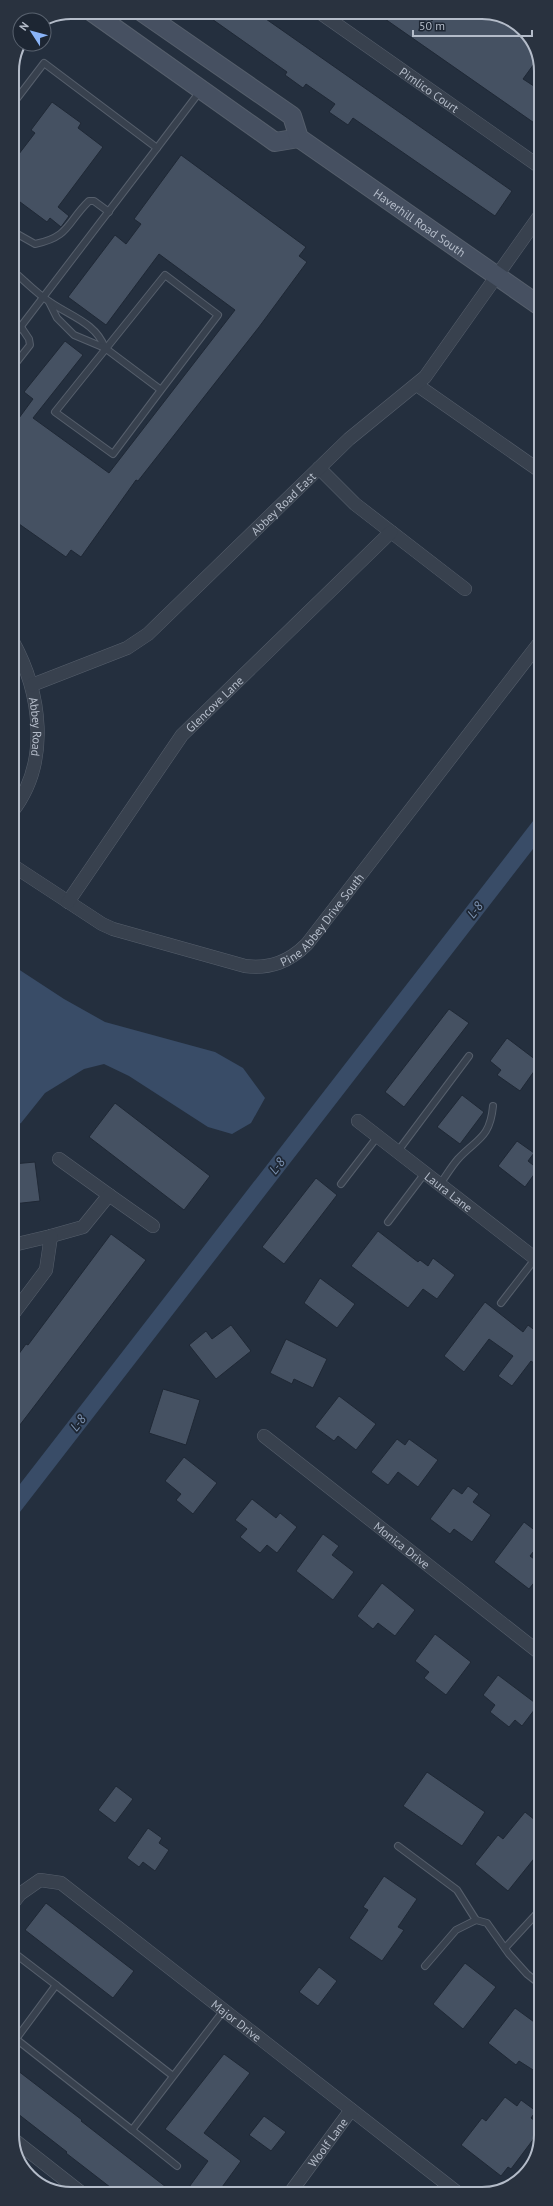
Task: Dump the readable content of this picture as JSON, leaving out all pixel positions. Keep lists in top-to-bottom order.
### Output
{
  "streets": {
    "street": [
      "Pimlico Court",
      "Haverhill Road South",
      "Abbey Road East",
      "Glencove Lane",
      "Abbey Road",
      "Pine Abbey Drive South",
      "Laura Lane",
      "Monica Drive",
      "Major Drive",
      "Woolf Lane"
    ]
  },
  "crossings": [
    ["Haverhill Road South", "Abbey Road East"],
    ["Abbey Road East", "Abbey Road"],
    ["Glencove Lane", "Pine Abbey Drive South"],
    ["Major Drive", "Woolf Lane"]
  ],
  "water": ["L-8"],
  "scale_bar": "50 m",
  "north": "top left"
}
